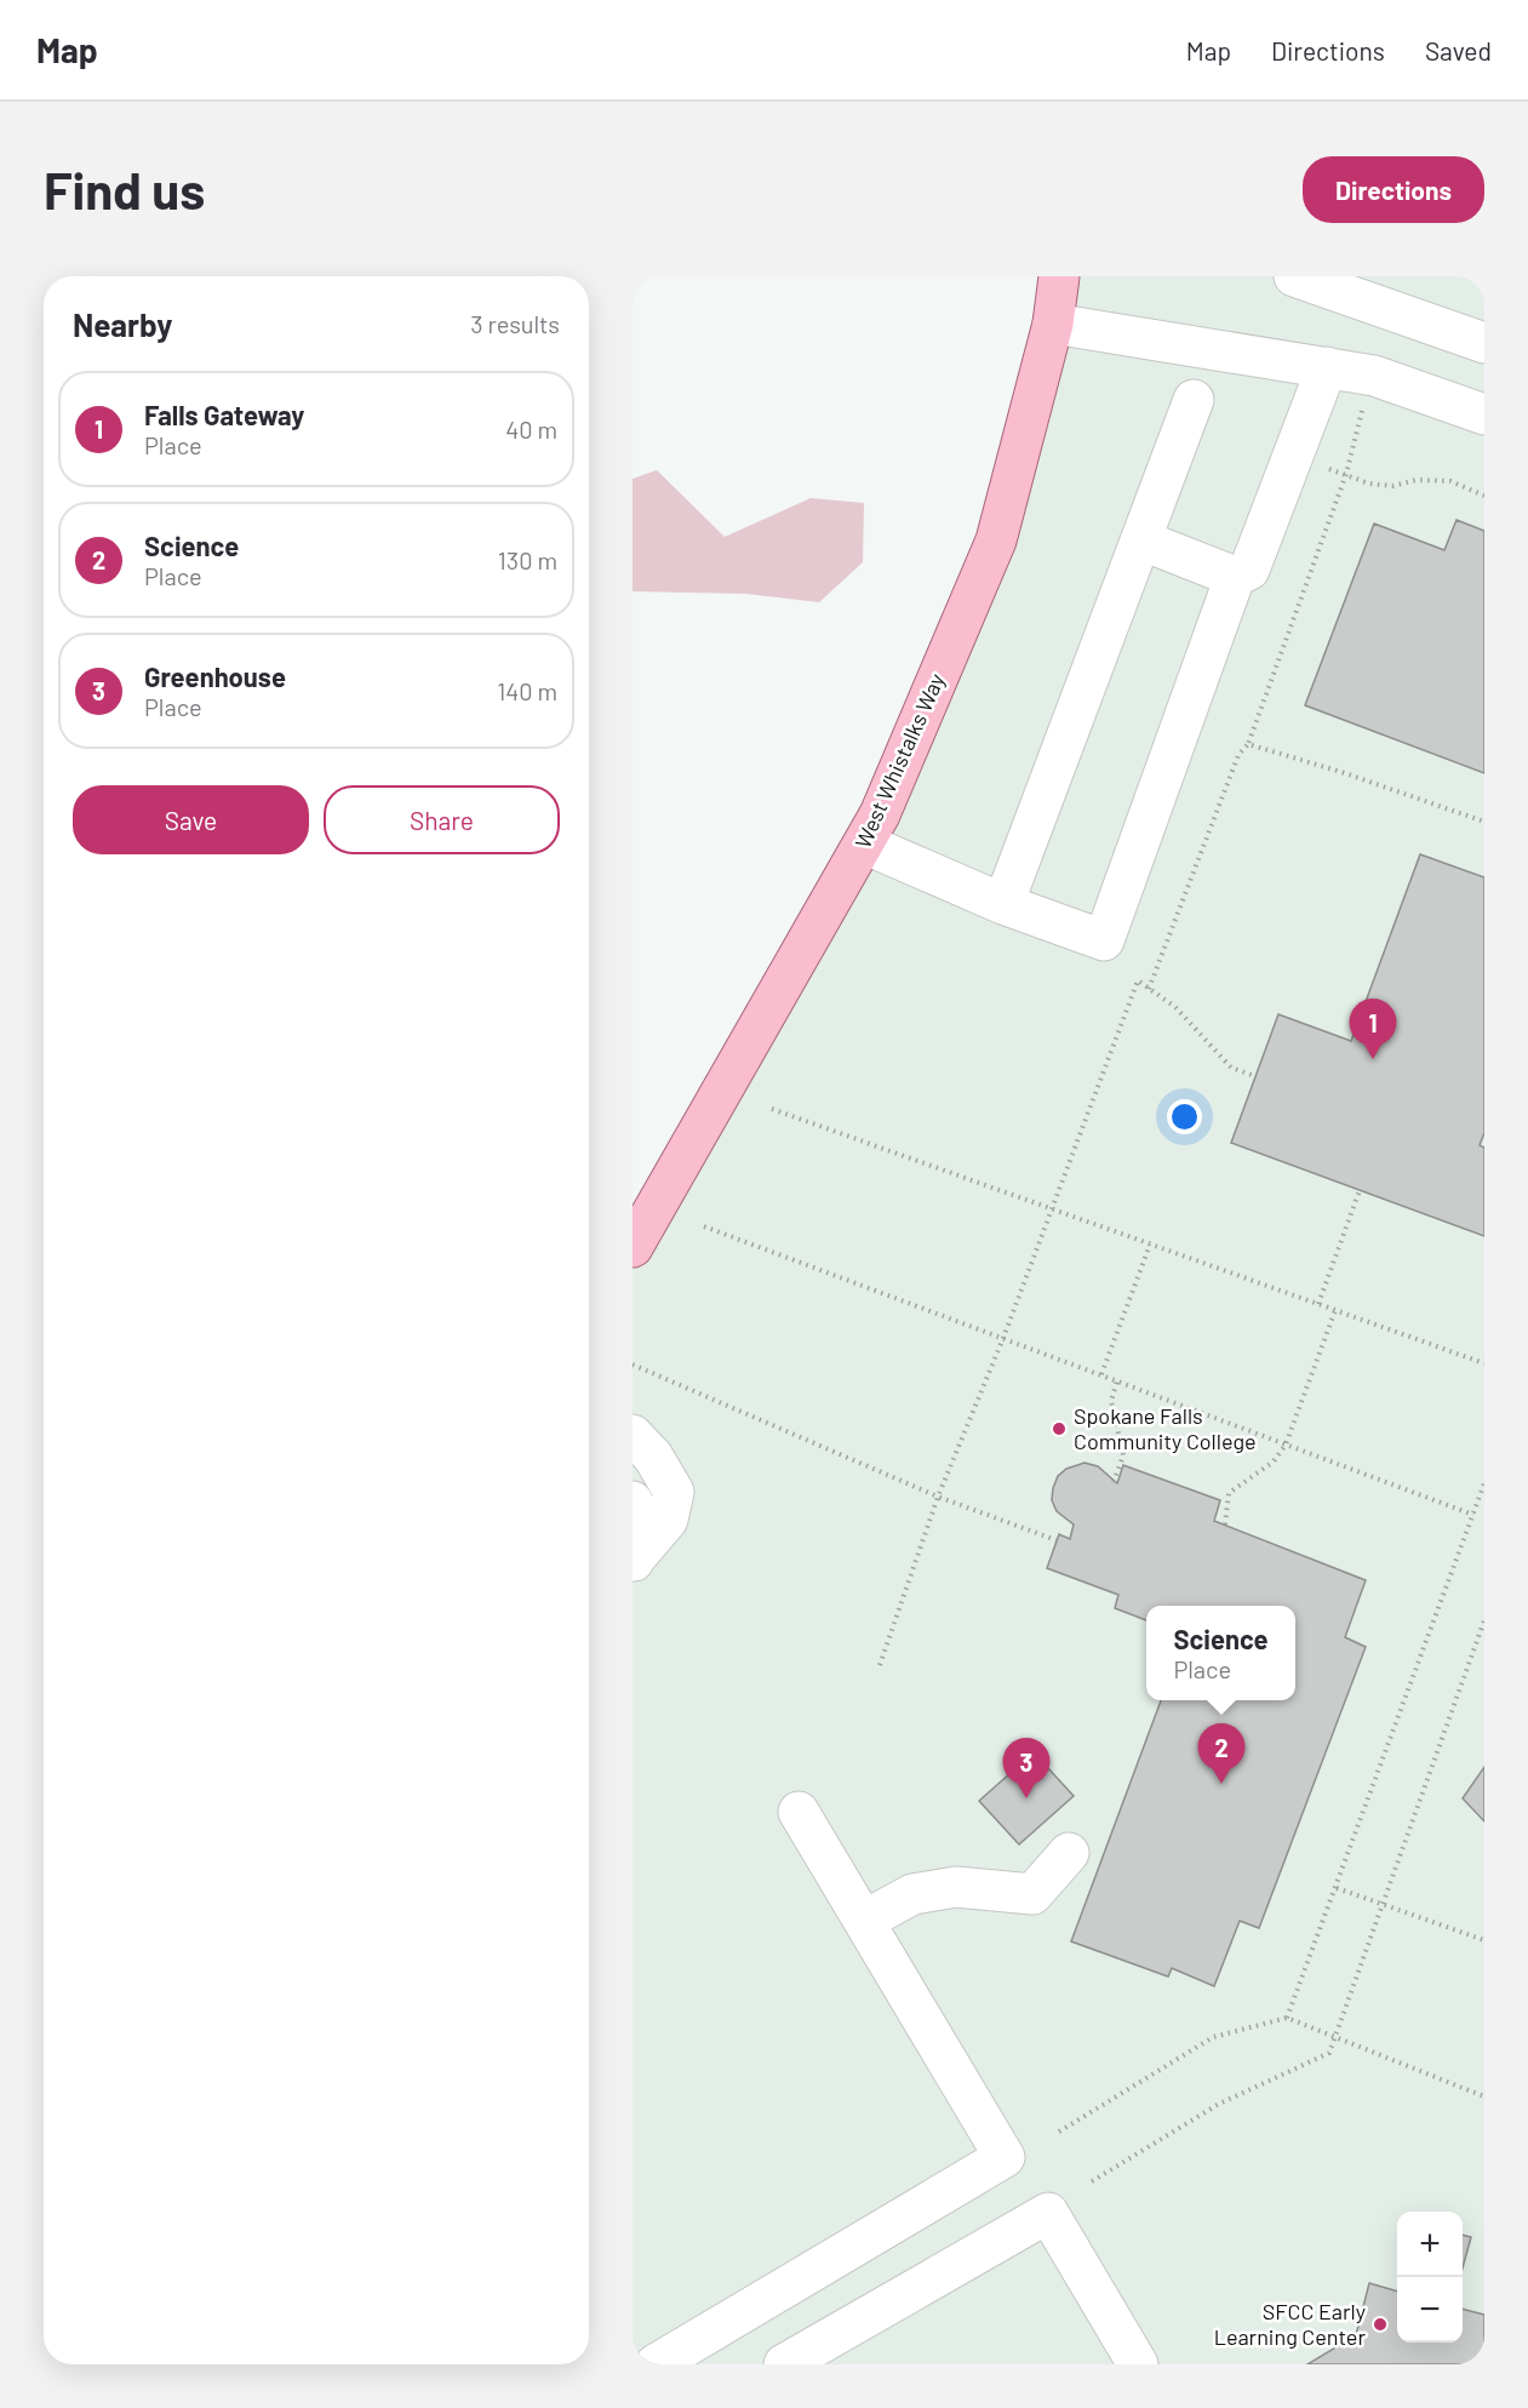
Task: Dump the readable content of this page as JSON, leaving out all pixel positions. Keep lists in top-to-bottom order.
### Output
{
  "streets": {
    "main road": ["West Whistalks Way"]
  },
  "places": ["Spokane Falls Community College", "SFCC Early Learning Center"],
  "page": {
    "header": "Map",
    "nav": ["Map", "Directions", "Saved"],
    "buttons": [
      "Directions",
      ["Save", "Share"]
    ],
    "title": "Find us",
    "heading": ["Nearby", "3 results"],
    "list": [
      {
        "mark": "1",
        "name": "Falls Gateway",
        "note": "Place",
        "value": "40 m"
      },
      {
        "mark": "2",
        "name": "Science",
        "note": "Place",
        "value": "130 m"
      },
      {
        "mark": "3",
        "name": "Greenhouse",
        "note": "Place",
        "value": "140 m"
      }
    ],
    "pins": ["1", "2", "3"],
    "popup": ["Science", "Place"],
    "map_buttons": ["+", "−"]
  }
}
